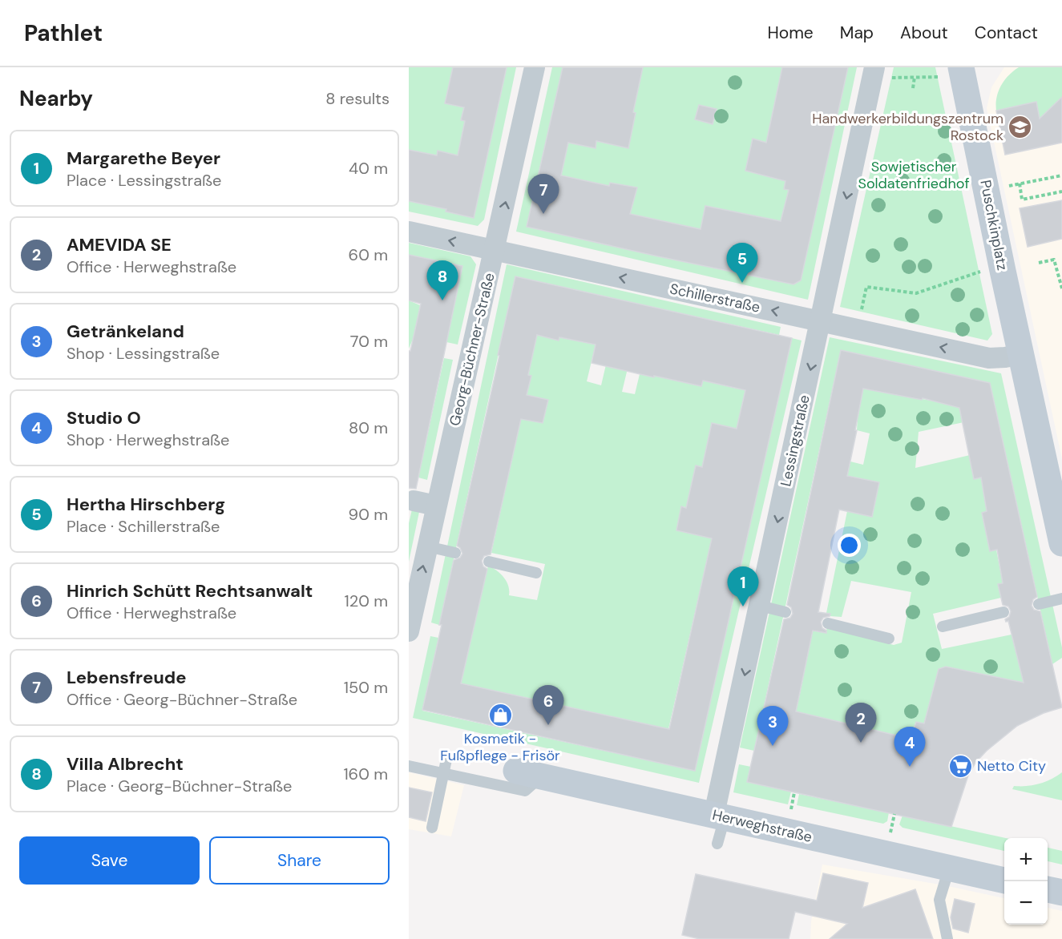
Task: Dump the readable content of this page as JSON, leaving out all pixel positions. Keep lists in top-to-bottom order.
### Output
{
  "streets": {
    "street": [
      "Puschkinplatz",
      "Schillerstraße",
      "Georg-Büchner-Straße",
      "Lessingstraße",
      "Herweghstraße"
    ]
  },
  "crossings": [
    ["Puschkinplatz", "Schillerstraße"],
    ["Schillerstraße", "Georg-Büchner-Straße"],
    ["Schillerstraße", "Lessingstraße"],
    ["Lessingstraße", "Herweghstraße"]
  ],
  "one_way": ["Schillerstraße", "Georg-Büchner-Straße", "Lessingstraße"],
  "parks": ["Sowjetischer Soldatenfriedhof"],
  "places": {
    "school or university": ["Handwerkerbildungszentrum Rostock"],
    "shop": ["Kosmetik - Fußpflege - Frisör"],
    "supermarket": ["Netto City"]
  },
  "page": {
    "header": "Pathlet",
    "nav": [
      "Home",
      "Map",
      "About",
      "Contact"
    ],
    "heading": ["Nearby", "8 results"],
    "list": [
      {
        "mark": "1",
        "name": "Margarethe Beyer",
        "note": "Place · Lessingstraße",
        "value": "40 m"
      },
      {
        "mark": "2",
        "name": "AMEVIDA SE",
        "note": "Office · Herweghstraße",
        "value": "60 m"
      },
      {
        "mark": "3",
        "name": "Getränkeland",
        "note": "Shop · Lessingstraße",
        "value": "70 m"
      },
      {
        "mark": "4",
        "name": "Studio O",
        "note": "Shop · Herweghstraße",
        "value": "80 m"
      },
      {
        "mark": "5",
        "name": "Hertha Hirschberg",
        "note": "Place · Schillerstraße",
        "value": "90 m"
      },
      {
        "mark": "6",
        "name": "Hinrich Schütt Rechtsanwalt",
        "note": "Office · Herweghstraße",
        "value": "120 m"
      },
      {
        "mark": "7",
        "name": "Lebensfreude",
        "note": "Office · Georg-Büchner-Straße",
        "value": "150 m"
      },
      {
        "mark": "8",
        "name": "Villa Albrecht",
        "note": "Place · Georg-Büchner-Straße",
        "value": "160 m"
      }
    ],
    "pins": [
      "7",
      "5",
      "8",
      "1",
      "6",
      "2",
      "3",
      "4"
    ],
    "buttons": ["Save", "Share"],
    "map_buttons": ["+", "−"]
  }
}
